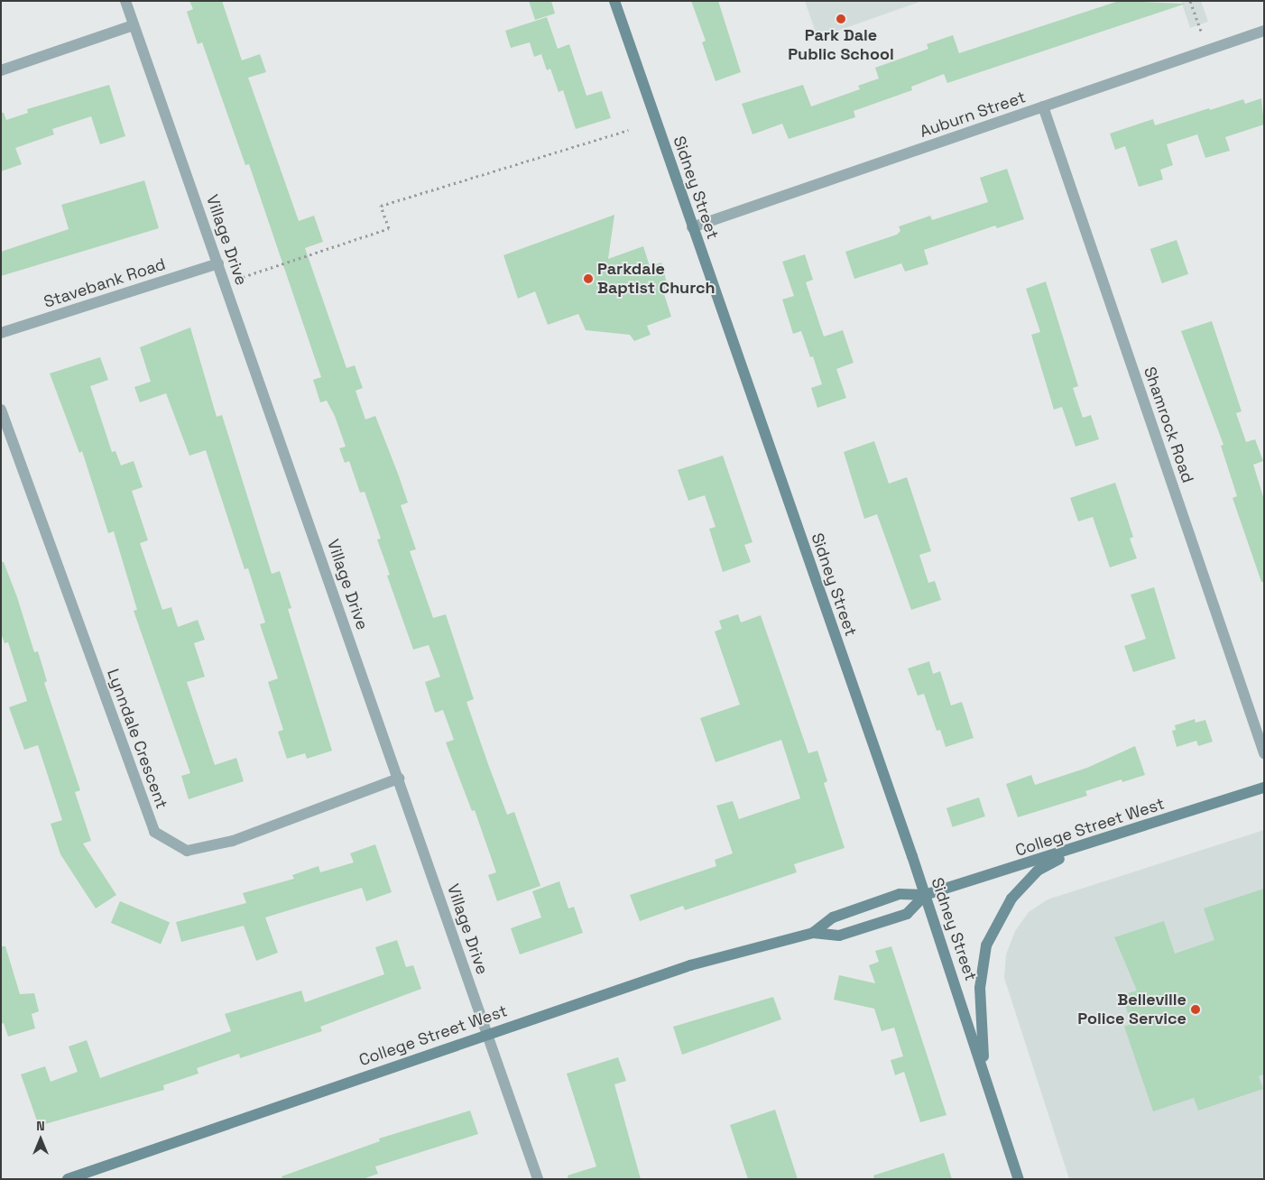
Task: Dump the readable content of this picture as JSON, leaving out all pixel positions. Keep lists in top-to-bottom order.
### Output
{
  "streets": {
    "main road": ["Sidney Street", "College Street West"],
    "street": [
      "Auburn Street",
      "Village Drive",
      "Stavebank Road",
      "Shamrock Road",
      "Lynndale Crescent"
    ]
  },
  "crossings": [
    ["Auburn Street", "Sidney Street"],
    ["Auburn Street", "Shamrock Road"],
    ["Sidney Street", "College Street West"],
    ["Village Drive", "Stavebank Road"],
    ["Village Drive", "Lynndale Crescent"],
    ["Village Drive", "College Street West"]
  ],
  "places": ["Park Dale Public School", "Parkdale Baptist Church", "Belleville Police Service"],
  "north": "top"
}
